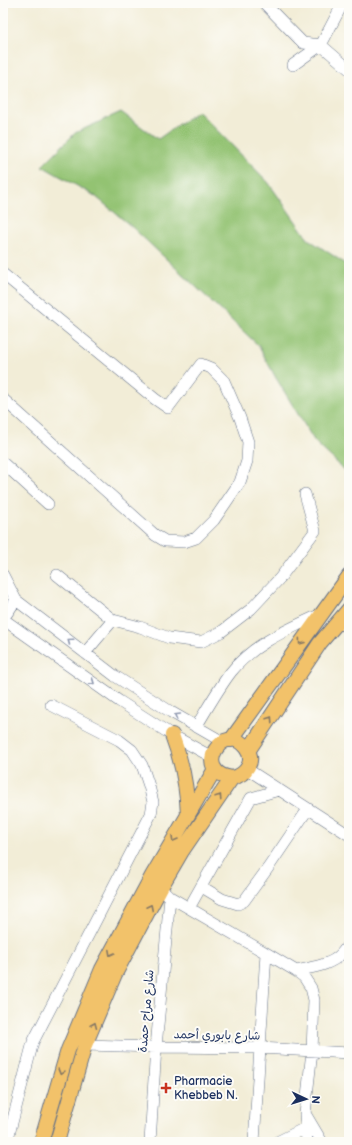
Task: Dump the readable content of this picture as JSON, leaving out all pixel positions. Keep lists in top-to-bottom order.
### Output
{
  "streets": {
    "street": ["شارع مراح حمدة", "شارع بابوري أحمد"]
  },
  "crossings": [
    ["شارع مراح حمدة", "شارع بابوري أحمد"]
  ],
  "places": {
    "health": ["Pharmacie Khebbeb N."]
  },
  "north": "right"
}
